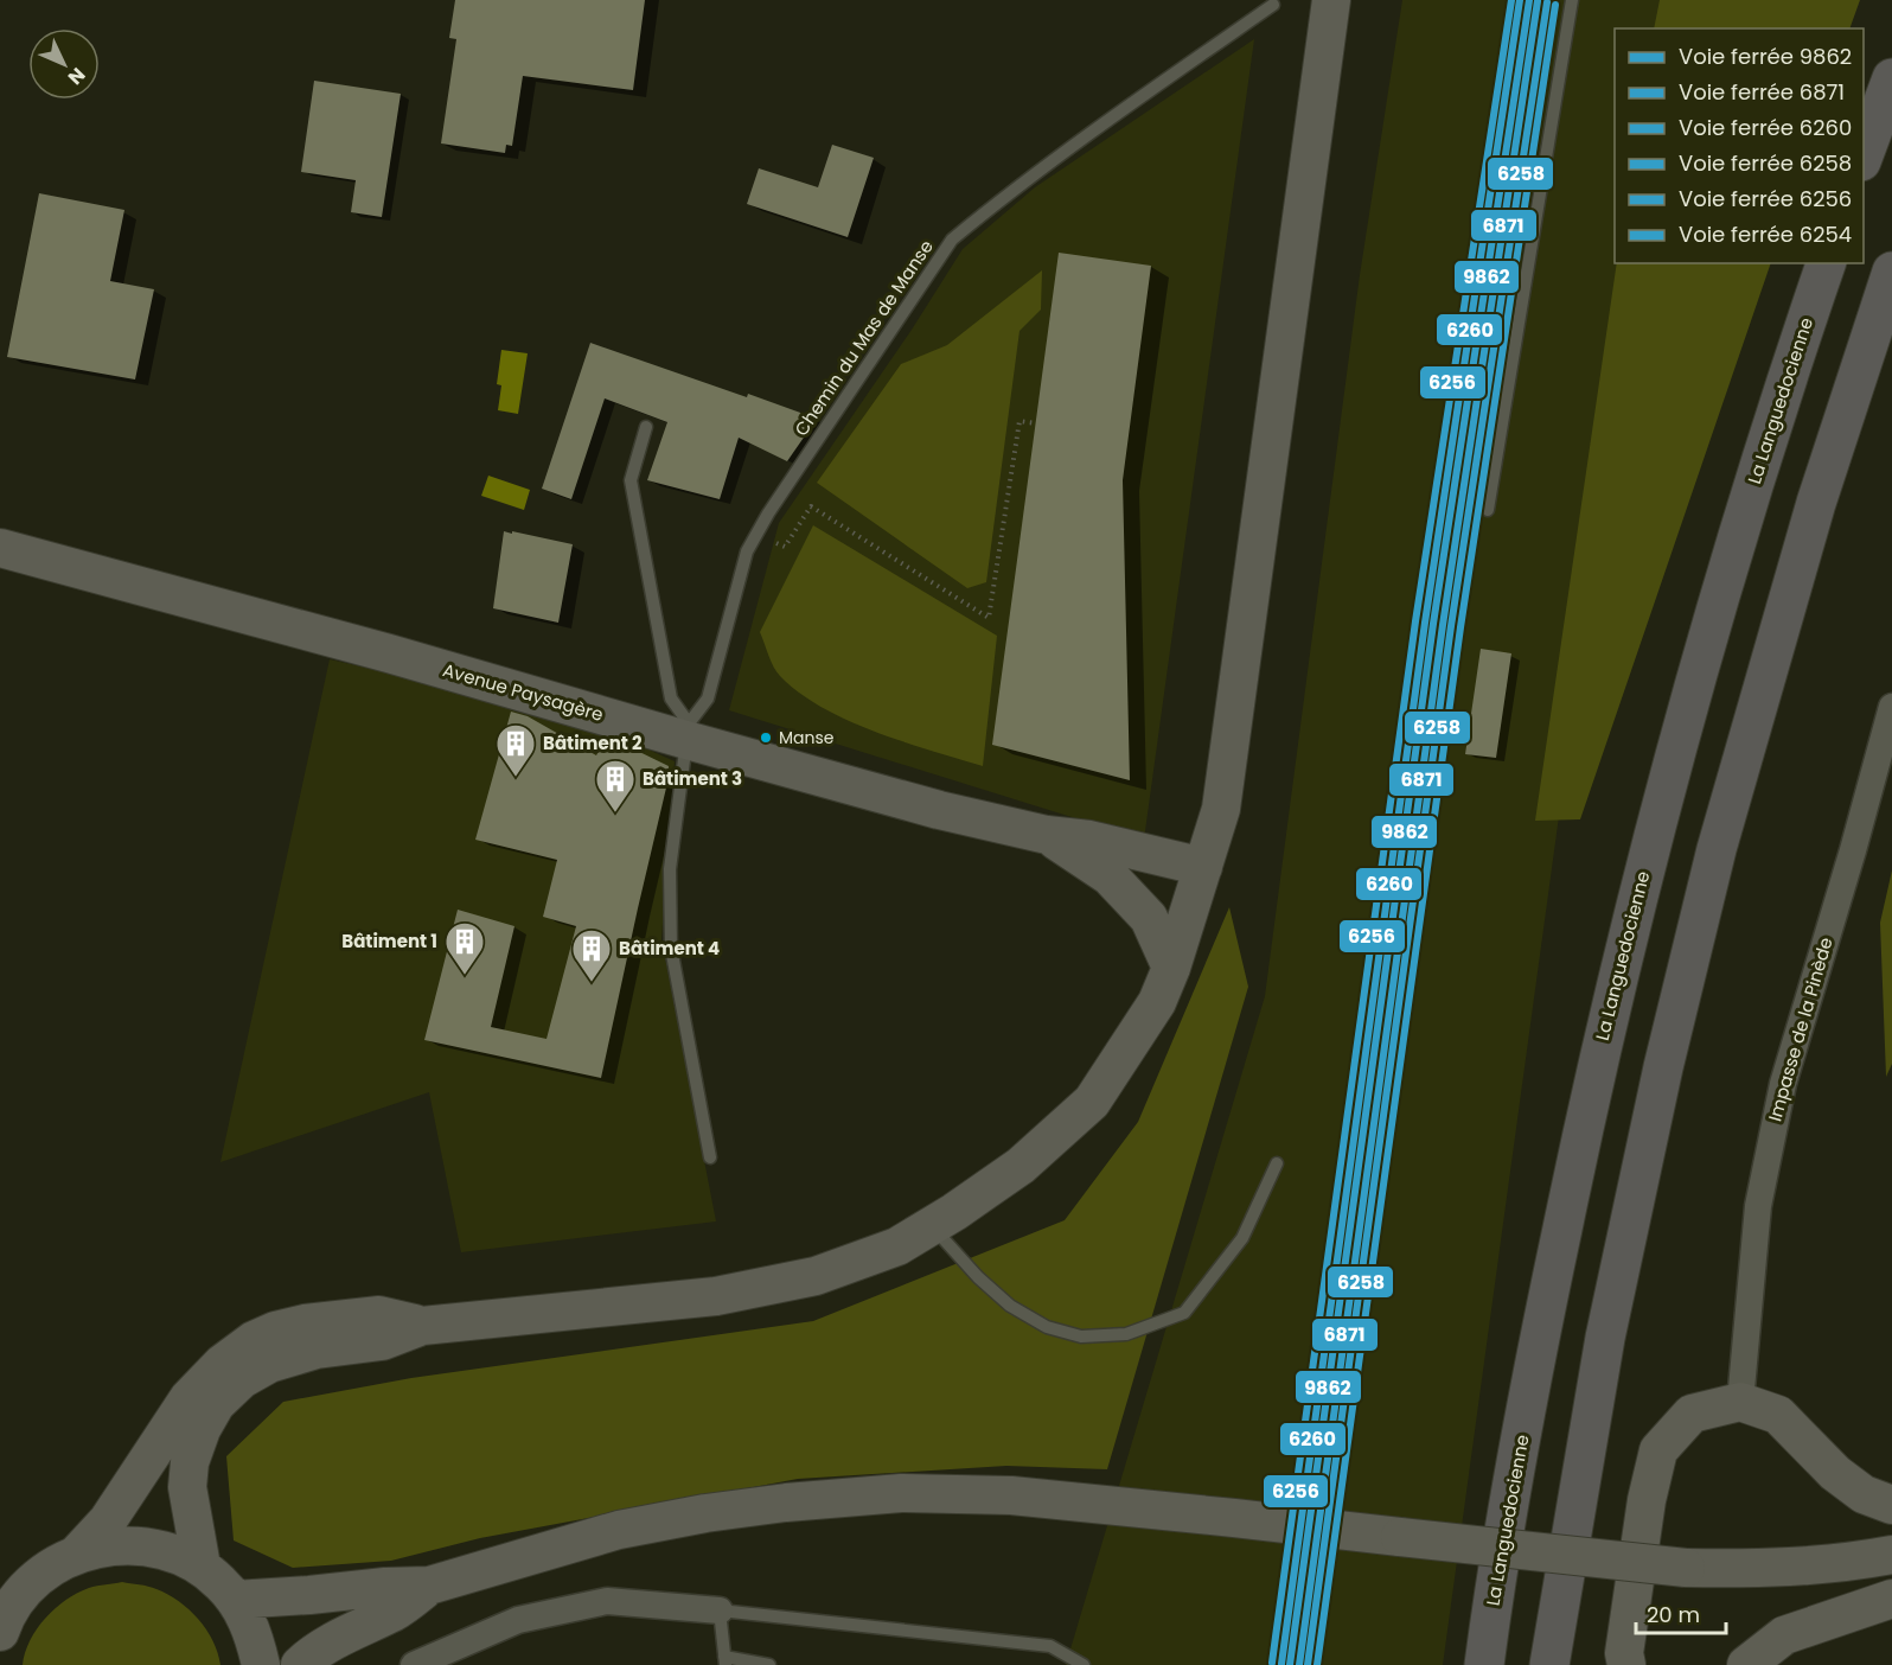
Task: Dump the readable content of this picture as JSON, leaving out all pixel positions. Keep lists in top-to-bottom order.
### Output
{
  "streets": {
    "highway": ["La Languedocienne"],
    "street": ["Avenue Paysagère", "Impasse de la Pinède"],
    "lane": ["Chemin du Mas de Manse"]
  },
  "crossings": [
    ["Chemin du Mas de Manse", "Avenue Paysagère"]
  ],
  "places": {
    "other": ["Manse"],
    "building": [
      "Bâtiment 2",
      "Bâtiment 3",
      "Bâtiment 1",
      "Bâtiment 4"
    ]
  },
  "lines": [
    "rail line 9862",
    "rail line 6260",
    "rail line 6256",
    "rail line 6871",
    "rail line 6258",
    "rail line 6254"
  ],
  "legend": [
    "Voie ferrée 9862",
    "Voie ferrée 6871",
    "Voie ferrée 6260",
    "Voie ferrée 6258",
    "Voie ferrée 6256",
    "Voie ferrée 6254"
  ],
  "scale_bar": "20 m",
  "north": "bottom right"
}
